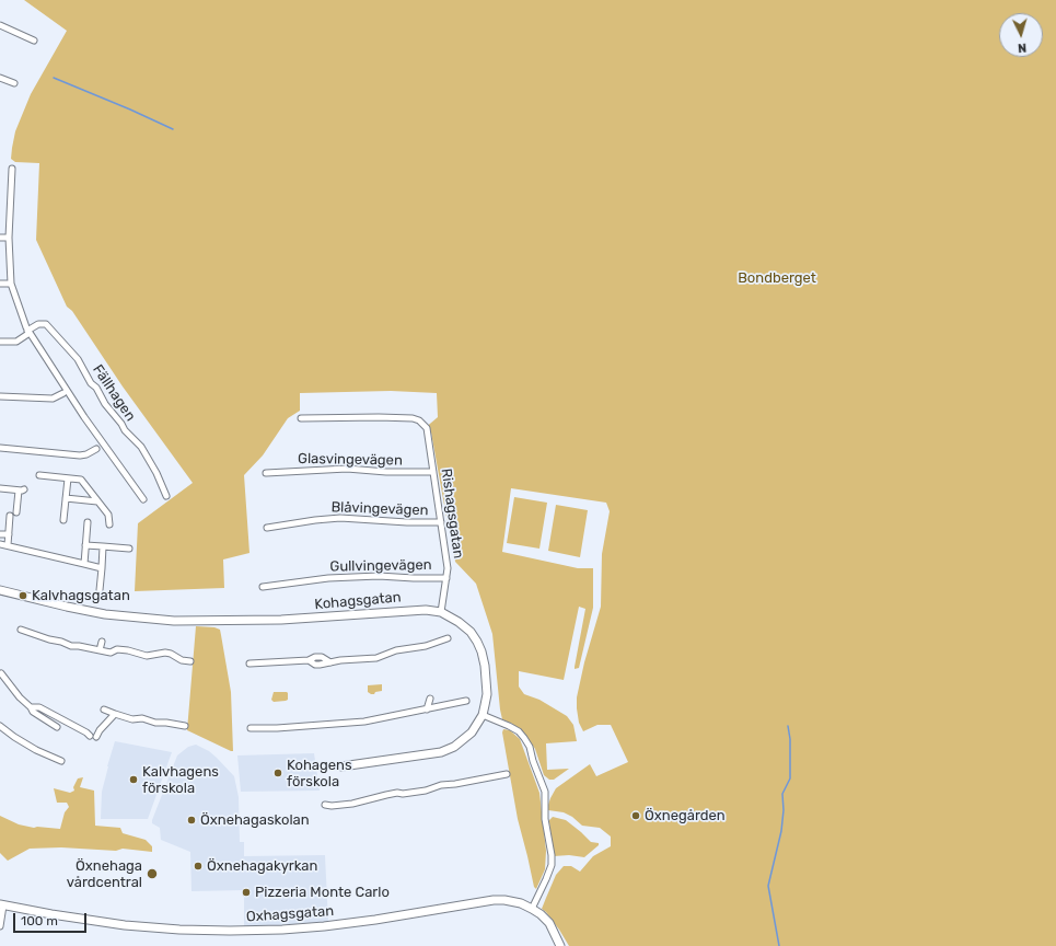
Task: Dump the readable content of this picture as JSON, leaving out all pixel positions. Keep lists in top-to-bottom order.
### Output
{
  "streets": {
    "street": [
      "Fällhagen",
      "Glasvingevägen",
      "Blåvingevägen",
      "Rishagsgatan",
      "Gullvingevägen",
      "Kohagsgatan",
      "Oxhagsgatan"
    ]
  },
  "crossings": [
    ["Glasvingevägen", "Rishagsgatan"],
    ["Blåvingevägen", "Rishagsgatan"],
    ["Rishagsgatan", "Gullvingevägen"],
    ["Rishagsgatan", "Kohagsgatan"]
  ],
  "parks": ["Bondberget"],
  "places": [
    "Kalvhagsgatan",
    "Kohagens förskola",
    "Kalvhagens förskola",
    "Öxnegården",
    "Öxnehagaskolan",
    "Öxnehagakyrkan",
    "Öxnehaga vårdcentral",
    "Pizzeria Monte Carlo"
  ],
  "scale_bar": "100 m",
  "north": "bottom"
}
